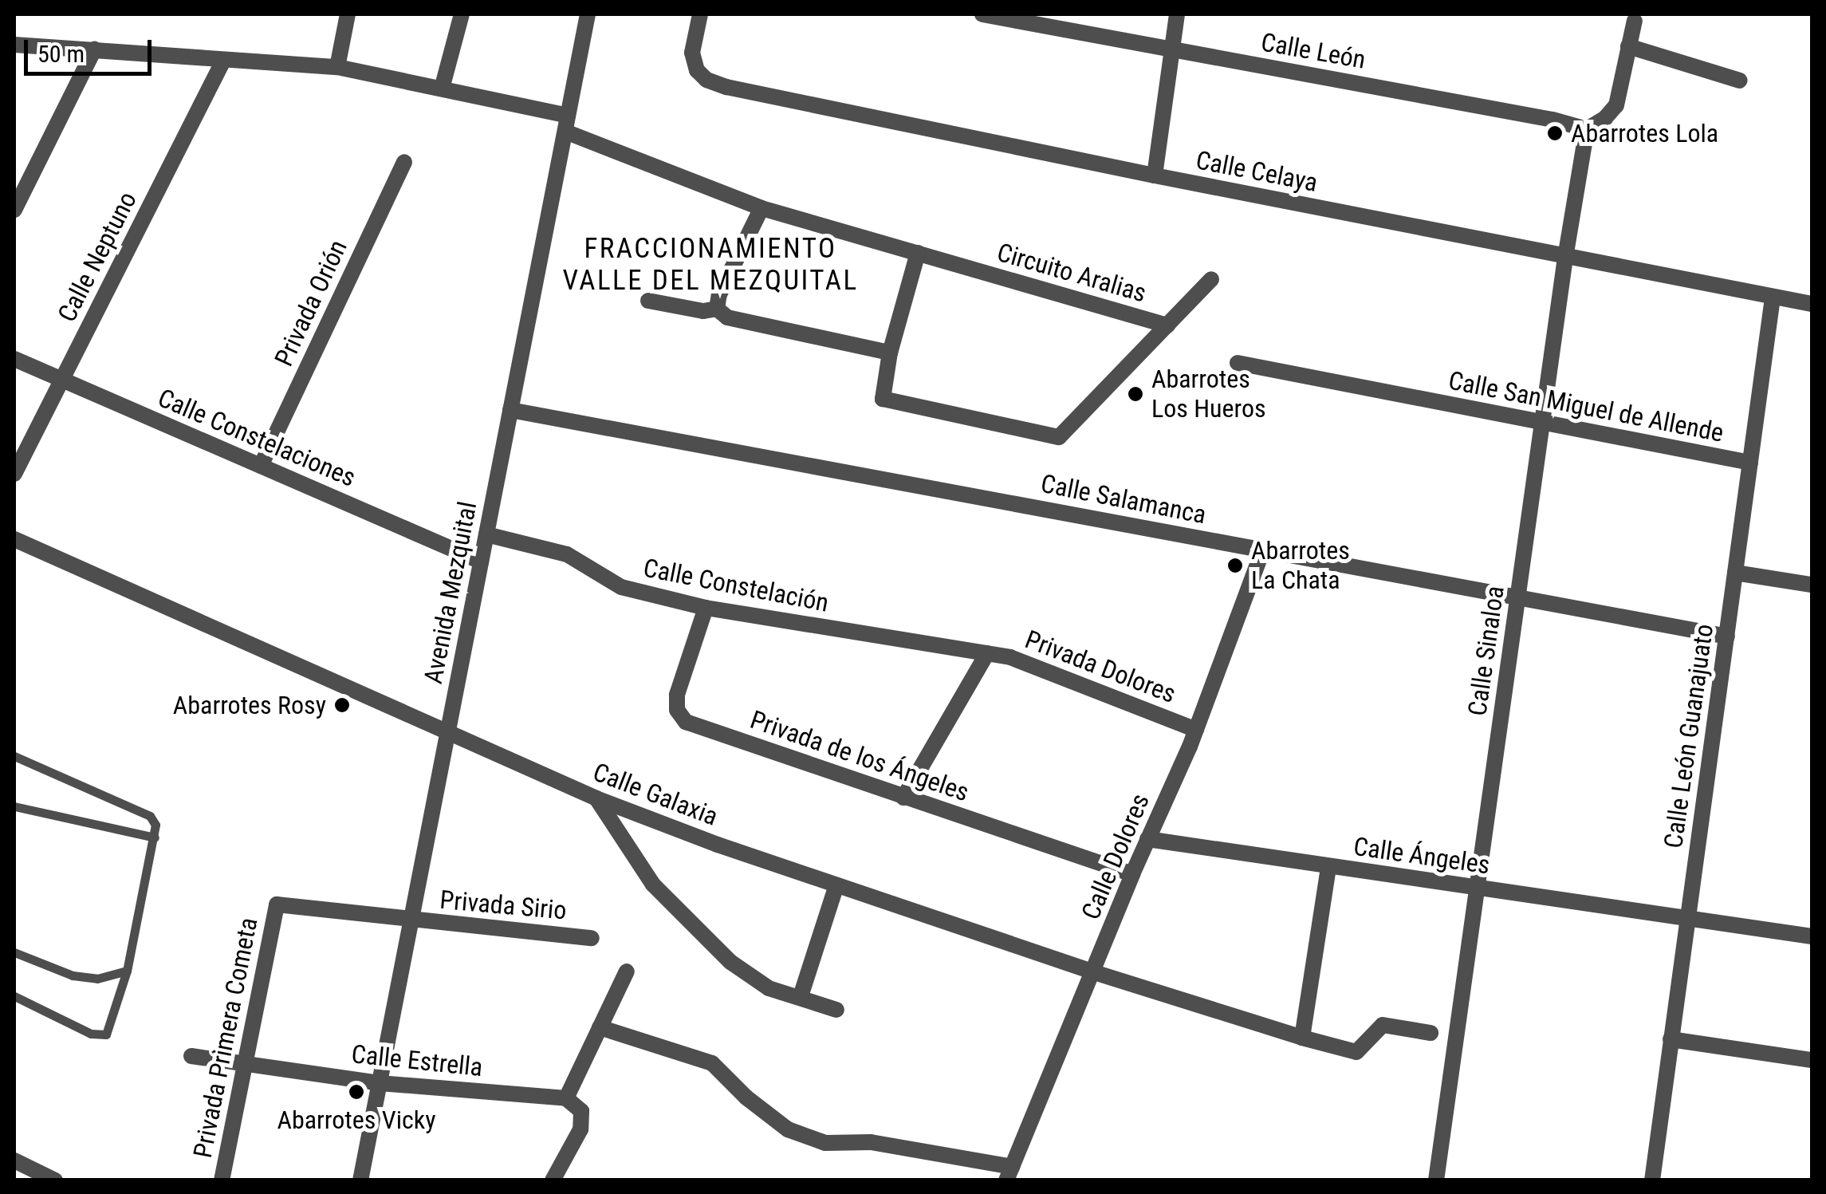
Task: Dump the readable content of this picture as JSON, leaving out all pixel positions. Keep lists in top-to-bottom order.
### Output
{
  "streets": {
    "street": [
      "Calle León",
      "Calle Celaya",
      "Calle Neptuno",
      "Circuito Aralias",
      "Privada Orión",
      "Calle San Miguel de Allende",
      "Calle Constelaciones",
      "Calle Salamanca",
      "Calle Constelación",
      "Avenida Mezquital",
      "Calle Sinaloa",
      "Privada Dolores",
      "Calle León Guanajuato",
      "Privada de los Ángeles",
      "Calle Galaxia",
      "Calle Ángeles",
      "Calle Dolores",
      "Privada Sirio",
      "Privada Primera Cometa",
      "Calle Estrella"
    ]
  },
  "crossings": [
    ["Calle León", "Calle Sinaloa"],
    ["Calle Celaya", "Calle Sinaloa"],
    ["Calle Celaya", "Calle León Guanajuato"],
    ["Calle Neptuno", "Circuito Aralias"],
    ["Calle Neptuno", "Calle Constelaciones"],
    ["Circuito Aralias", "Avenida Mezquital"],
    ["Privada Orión", "Calle Constelaciones"],
    ["Calle San Miguel de Allende", "Calle Sinaloa"],
    ["Calle San Miguel de Allende", "Calle León Guanajuato"],
    ["Calle Constelaciones", "Avenida Mezquital"],
    ["Calle Salamanca", "Avenida Mezquital"],
    ["Calle Salamanca", "Calle Sinaloa"],
    ["Calle Salamanca", "Calle León Guanajuato"],
    ["Calle Salamanca", "Calle Dolores"],
    ["Calle Constelación", "Avenida Mezquital"],
    ["Calle Constelación", "Privada Dolores"],
    ["Calle Constelación", "Privada de los Ángeles"],
    ["Avenida Mezquital", "Calle Galaxia"],
    ["Avenida Mezquital", "Privada Sirio"],
    ["Avenida Mezquital", "Calle Estrella"],
    ["Calle Sinaloa", "Calle Ángeles"],
    ["Privada Dolores", "Calle Dolores"],
    ["Calle León Guanajuato", "Calle Ángeles"],
    ["Privada de los Ángeles", "Calle Dolores"],
    ["Calle Galaxia", "Calle Dolores"],
    ["Calle Ángeles", "Calle Dolores"],
    ["Privada Sirio", "Privada Primera Cometa"],
    ["Privada Primera Cometa", "Calle Estrella"]
  ],
  "districts": ["FRACCIONAMIENTO VALLE DEL MEZQUITAL"],
  "places": [
    "Abarrotes Lola",
    "Abarrotes Los Hueros",
    "Abarrotes La Chata",
    "Abarrotes Rosy",
    "Abarrotes Vicky"
  ],
  "scale_bar": "50 m"
}
